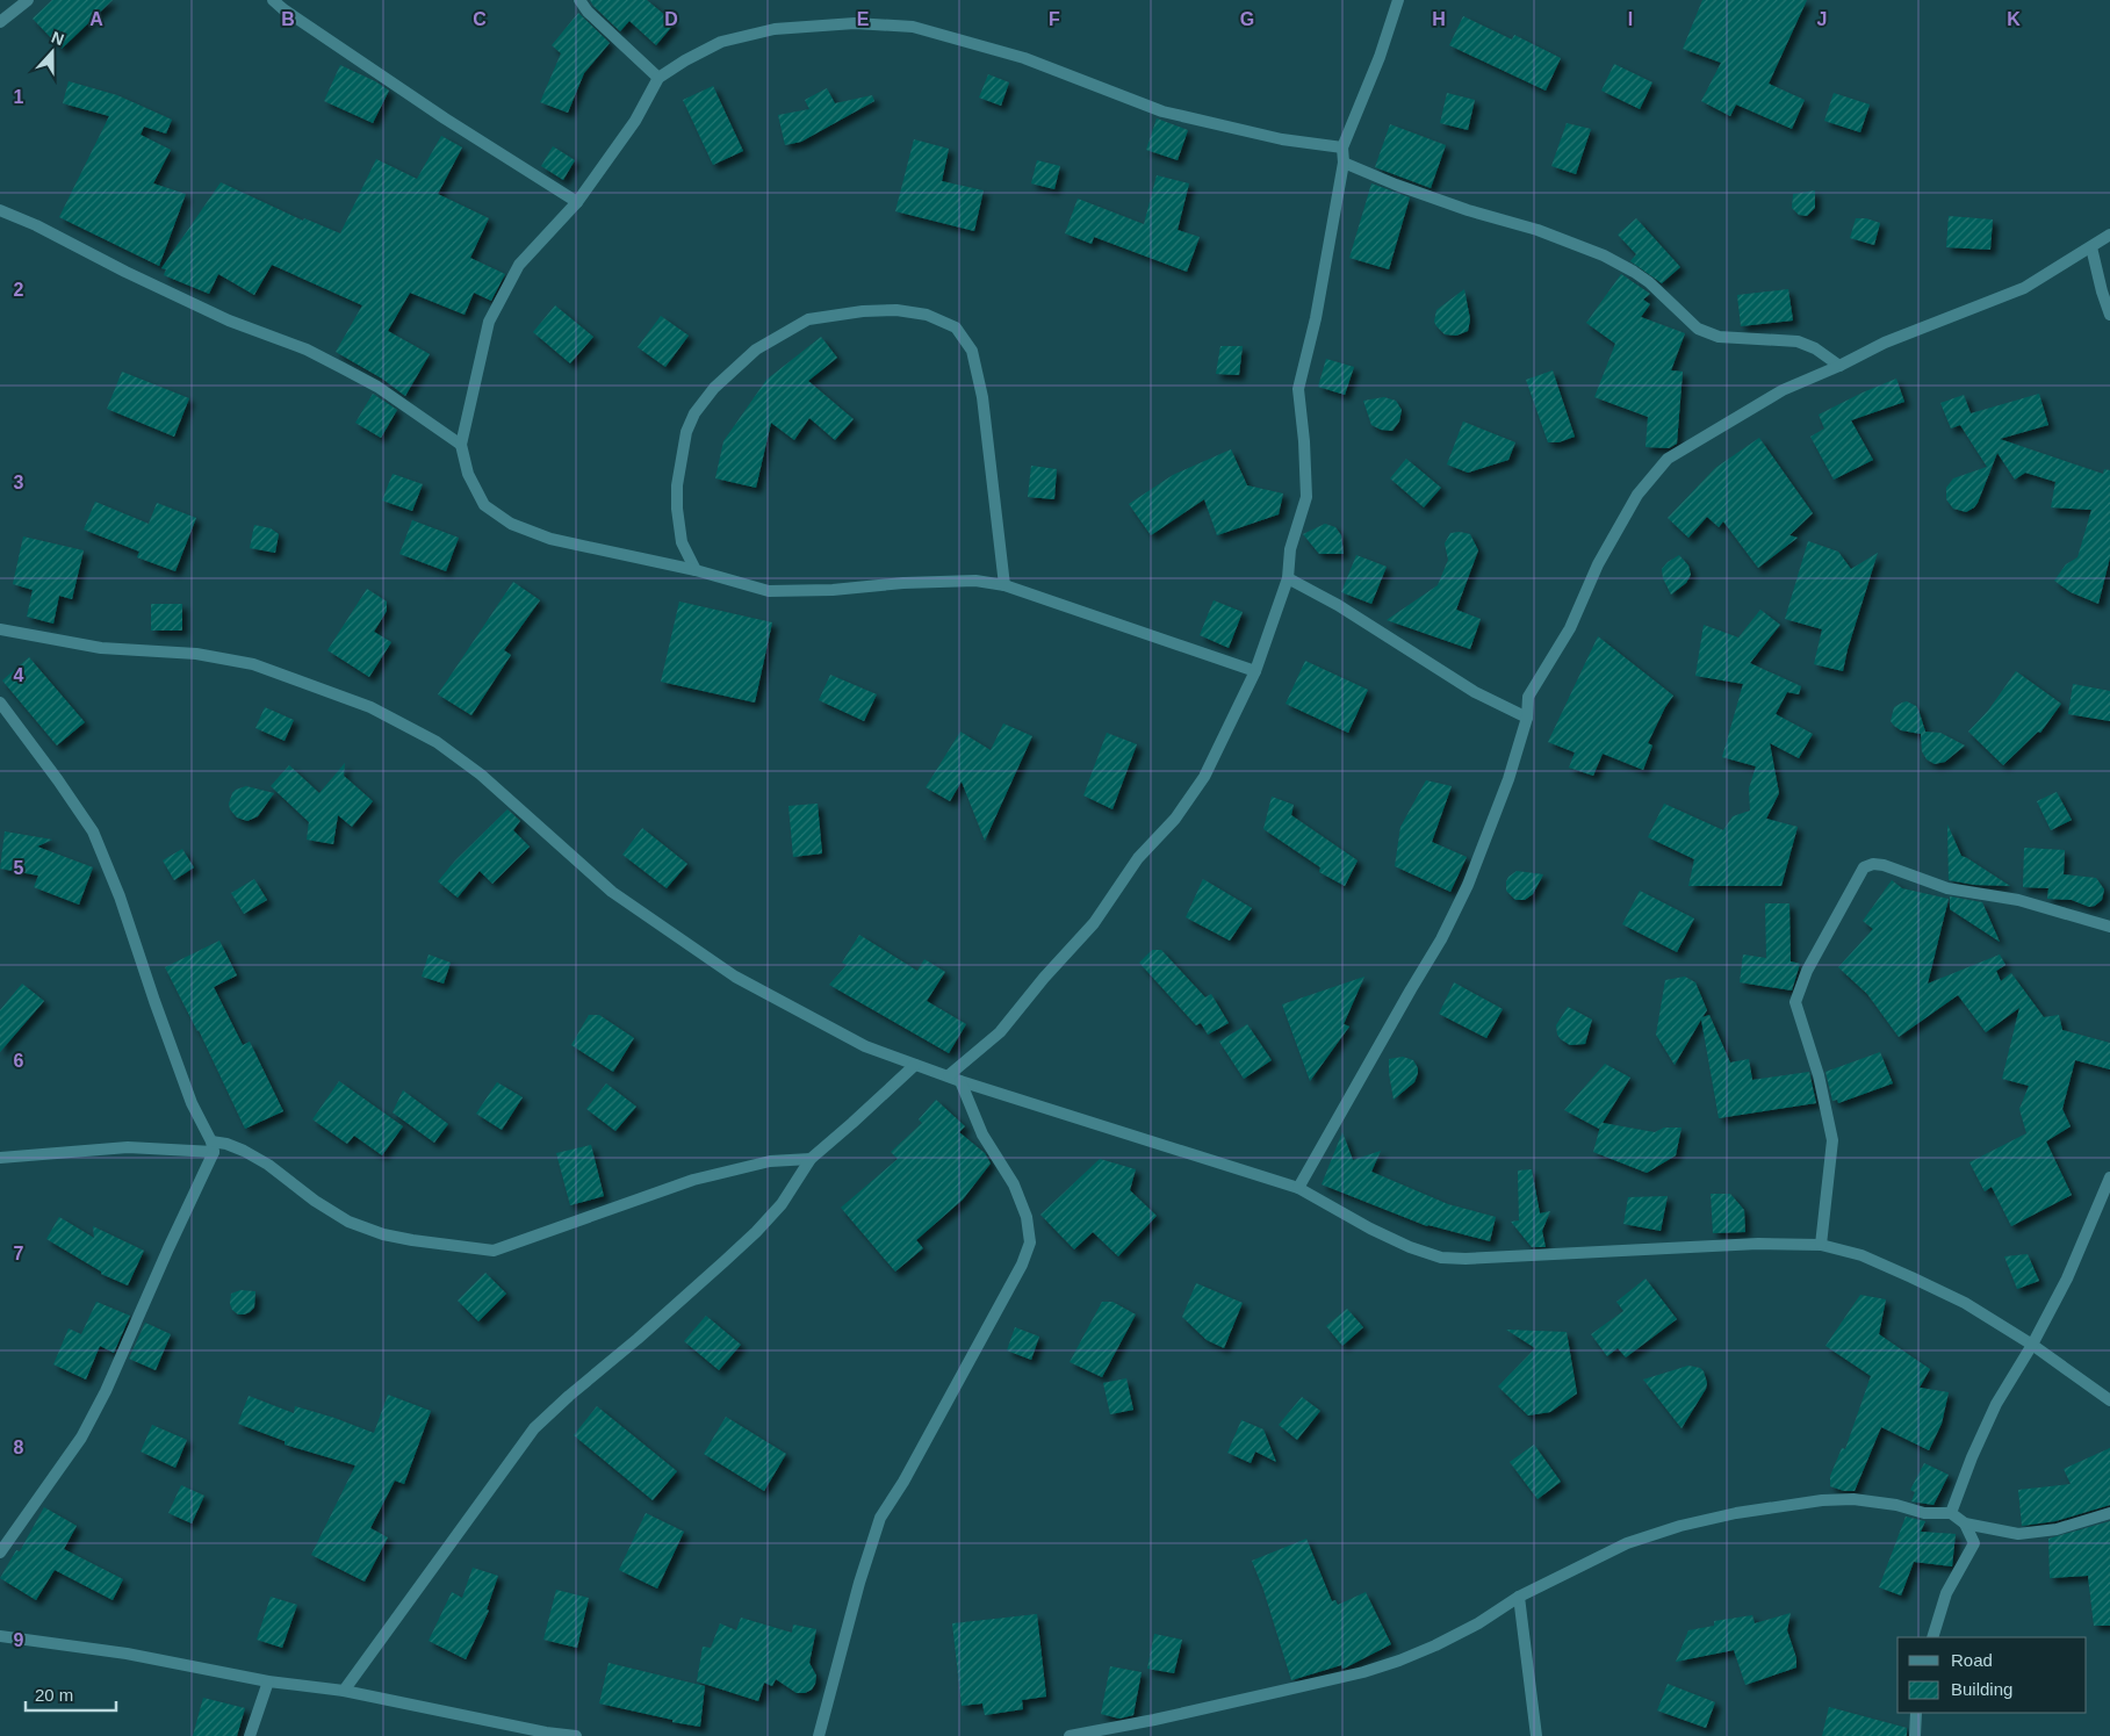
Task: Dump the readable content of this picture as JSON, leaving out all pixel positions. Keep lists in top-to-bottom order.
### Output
{
  "legend": ["Road", "Building"],
  "scale_bar": "20 m",
  "north": "top",
  "grid": {
    "columns": [
      "A",
      "B",
      "C",
      "D",
      "E",
      "F",
      "G",
      "H",
      "I",
      "J",
      "K"
    ],
    "rows": [
      "1",
      "2",
      "3",
      "4",
      "5",
      "6",
      "7",
      "8",
      "9"
    ]
  }
}
